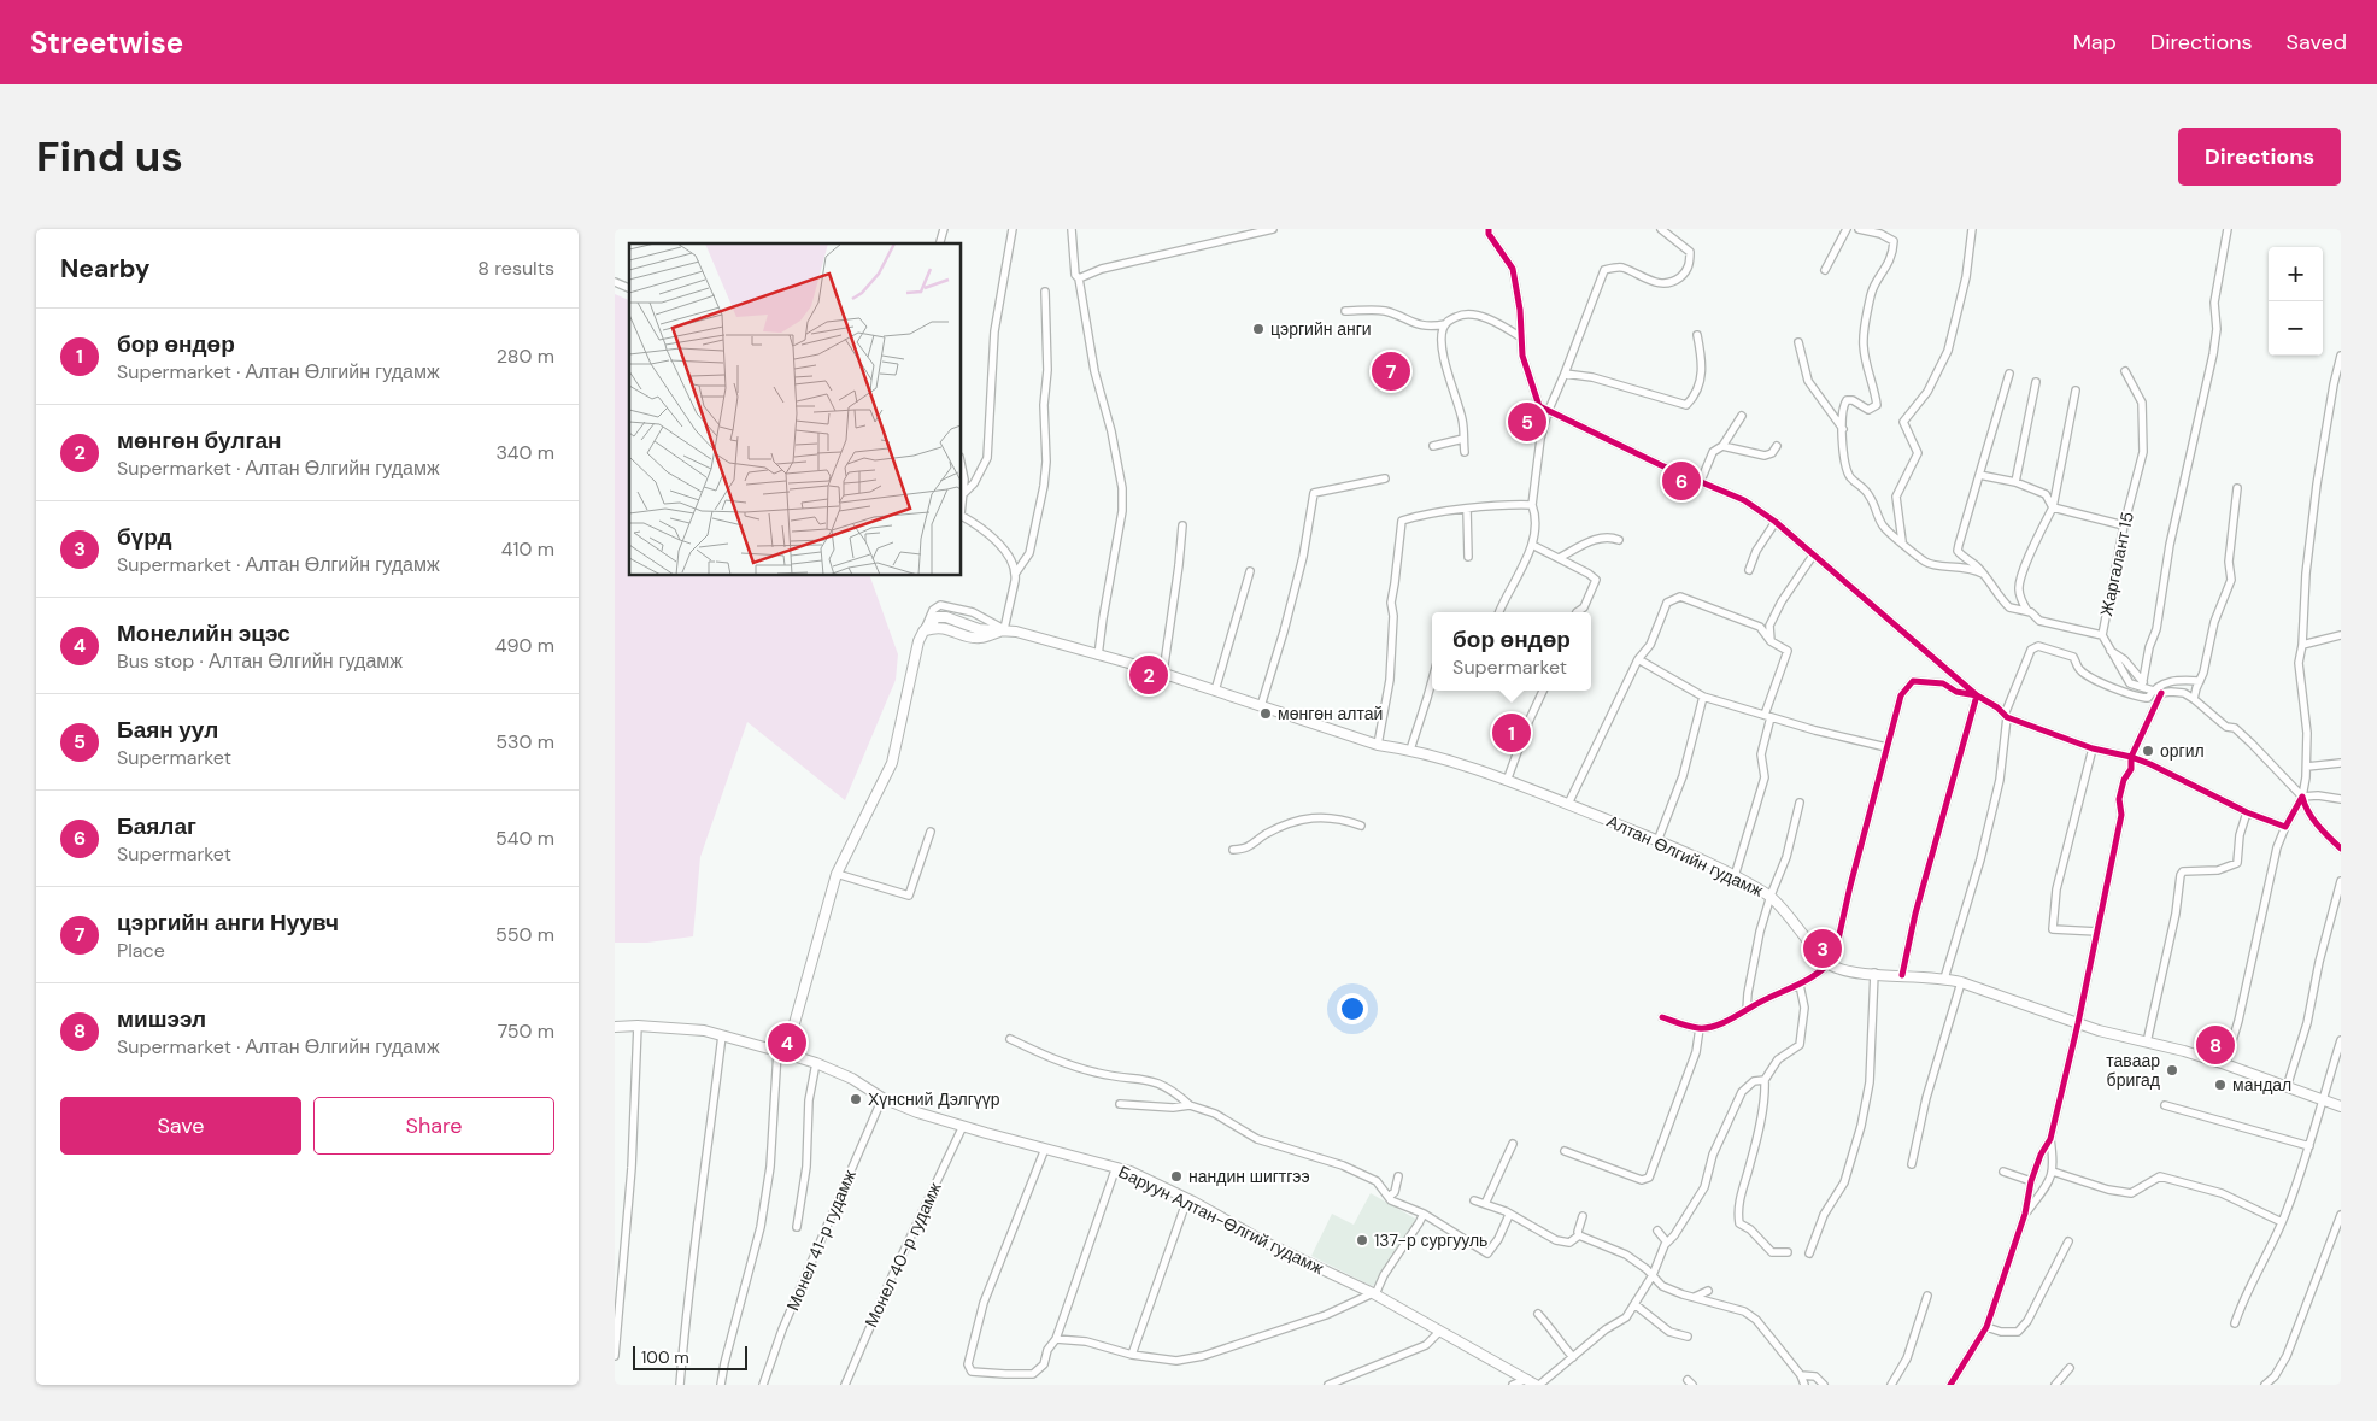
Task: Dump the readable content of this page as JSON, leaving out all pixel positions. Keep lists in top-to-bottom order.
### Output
{
  "streets": {
    "main road": ["Алтан Өлгийн гудамж", "Баруун Алтан-Өлгий гудамж"],
    "street": ["Жаргалант 15", "Монел 41-р гудамж", "Монел 40-р гудамж"]
  },
  "crossings": [
    ["Баруун Алтан-Өлгий гудамж", "Монел 41-р гудамж"],
    ["Баруун Алтан-Өлгий гудамж", "Монел 40-р гудамж"]
  ],
  "places": [
    "цэргийн анги",
    "мөнгөн алтай",
    "оргил",
    "таваар бригад",
    "мандал",
    "Хүнсний Дэлгүүр",
    "нандин шигтгээ",
    "137-р сургууль"
  ],
  "scale_bar": "100 m",
  "page": {
    "header": "Streetwise",
    "nav": ["Map", "Directions", "Saved"],
    "buttons": [
      "Directions",
      ["Save", "Share"]
    ],
    "title": "Find us",
    "heading": ["Nearby", "8 results"],
    "map_buttons": ["+", "−"],
    "list": [
      {
        "mark": "1",
        "name": "бор өндөр",
        "note": "Supermarket · Алтан Өлгийн гудамж",
        "value": "280 m"
      },
      {
        "mark": "2",
        "name": "мөнгөн булган",
        "note": "Supermarket · Алтан Өлгийн гудамж",
        "value": "340 m"
      },
      {
        "mark": "3",
        "name": "бүрд",
        "note": "Supermarket · Алтан Өлгийн гудамж",
        "value": "410 m"
      },
      {
        "mark": "4",
        "name": "Монелийн эцэс",
        "note": "Bus stop · Алтан Өлгийн гудамж",
        "value": "490 m"
      },
      {
        "mark": "5",
        "name": "Баян уул",
        "note": "Supermarket",
        "value": "530 m"
      },
      {
        "mark": "6",
        "name": "Баялаг",
        "note": "Supermarket",
        "value": "540 m"
      },
      {
        "mark": "7",
        "name": "цэргийн анги Нуувч",
        "note": "Place",
        "value": "550 m"
      },
      {
        "mark": "8",
        "name": "мишээл",
        "note": "Supermarket · Алтан Өлгийн гудамж",
        "value": "750 m"
      }
    ],
    "pins": [
      "7",
      "5",
      "6",
      "2",
      "1",
      "3",
      "4",
      "8"
    ],
    "popup": ["бор өндөр", "Supermarket"],
    "scale": "100 m"
  }
}
